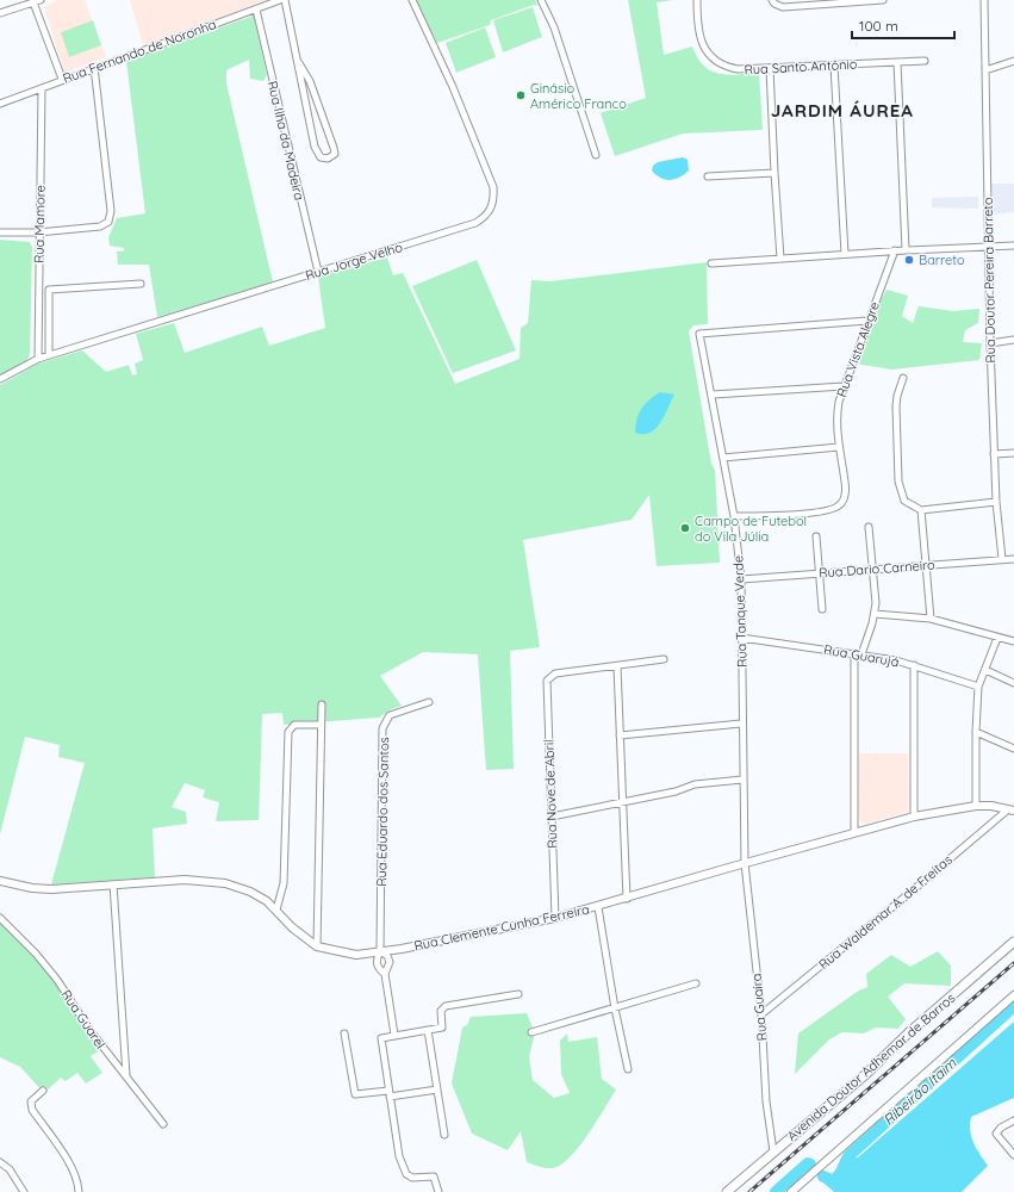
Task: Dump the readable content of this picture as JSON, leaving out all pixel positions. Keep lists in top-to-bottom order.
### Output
{
  "streets": {
    "main road": ["Avenida Doutor Adhemar de Barros"],
    "street": [
      "Rua Fernando de Noronha",
      "Rua Santo Antônio",
      "Rua Ilha da Madeira",
      "Rua Mamore",
      "Rua Jorge Velho",
      "Rua Doutor Pereira Barreto",
      "Rua Vista Alegre",
      "Rua Dario Carneiro",
      "Rua Tanque Verde",
      "Rua Guarujá",
      "Rua Nove de Abril",
      "Rua Eduardo dos Santos",
      "Rua Waldemar A. de Freitas",
      "Rua Clemente Cunha Ferreira",
      "Rua Guaíra",
      "Rua Guarel"
    ]
  },
  "crossings": [
    ["Rua Fernando de Noronha", "Rua Ilha da Madeira"],
    ["Rua Fernando de Noronha", "Rua Mamore"],
    ["Rua Ilha da Madeira", "Rua Jorge Velho"],
    ["Rua Mamore", "Rua Jorge Velho"],
    ["Rua Doutor Pereira Barreto", "Rua Dario Carneiro"],
    ["Rua Vista Alegre", "Rua Tanque Verde"],
    ["Rua Dario Carneiro", "Rua Tanque Verde"],
    ["Rua Tanque Verde", "Rua Guarujá"],
    ["Rua Tanque Verde", "Rua Clemente Cunha Ferreira"],
    ["Rua Tanque Verde", "Rua Guaíra"],
    ["Rua Nove de Abril", "Rua Clemente Cunha Ferreira"],
    ["Rua Eduardo dos Santos", "Rua Clemente Cunha Ferreira"],
    ["Rua Waldemar A. de Freitas", "Rua Clemente Cunha Ferreira"],
    ["Rua Waldemar A. de Freitas", "Rua Guaíra"],
    ["Rua Clemente Cunha Ferreira", "Rua Guaíra"],
    ["Rua Guaíra", "Avenida Doutor Adhemar de Barros"]
  ],
  "districts": ["JARDIM ÁUREA"],
  "water": ["Ribeirão Itaim"],
  "places": ["Ginásio Américo Franco", "Barreto", "Campo de Futebol do Vila Júlia"],
  "scale_bar": "100 m"
}
